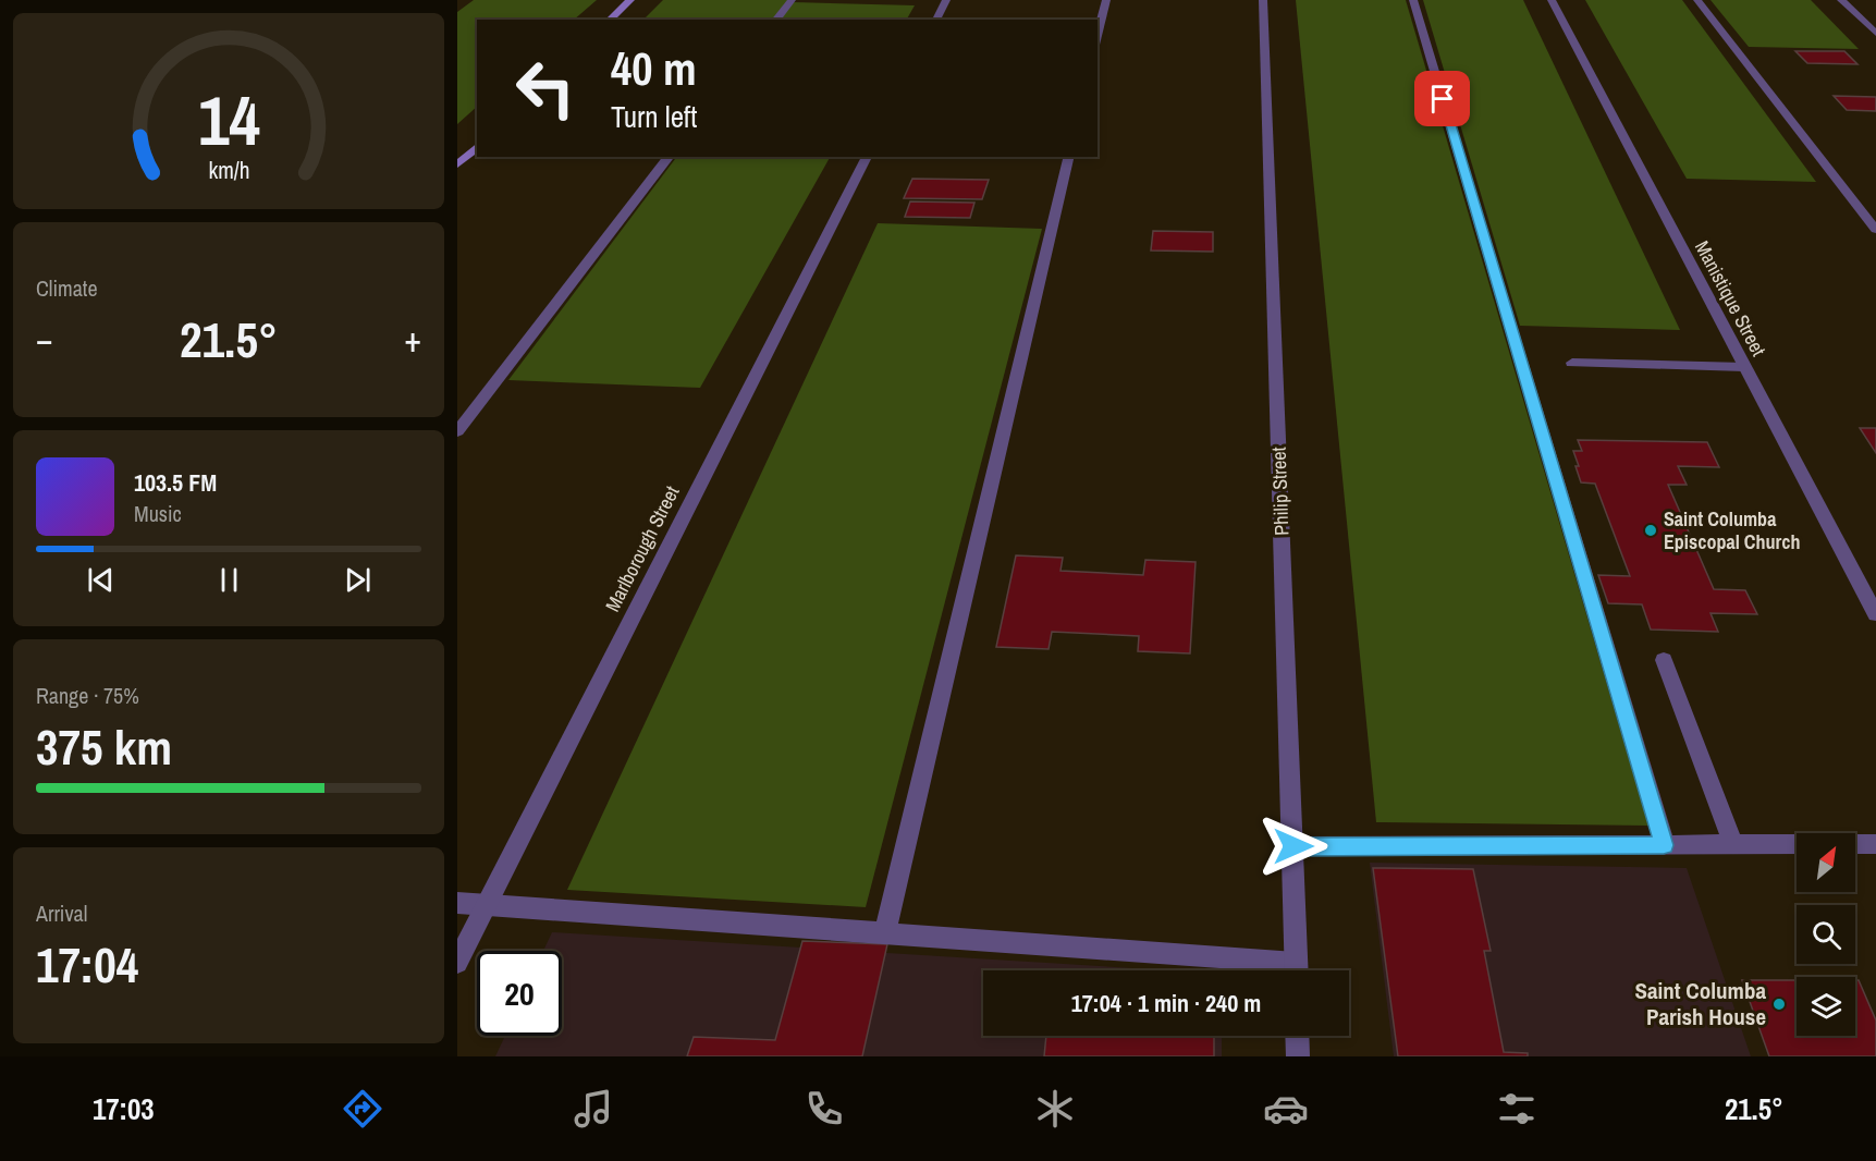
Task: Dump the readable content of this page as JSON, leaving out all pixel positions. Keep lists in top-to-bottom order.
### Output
{
  "streets": {
    "street": ["Manistique Street", "Philip Street", "Marlborough Street"]
  },
  "places": ["Saint Columba Episcopal Church", "Saint Columba Parish House"],
  "north": "top right",
  "page": {
    "turn": ["40 m", "Turn left"],
    "tile": [
      "Climate",
      ["Range · 75%", "375 km"],
      ["Arrival", "17:04"]
    ],
    "heat": ["−", "21.5°", "+"],
    "song": ["103.5 FM", "Music"],
    "limit": "20",
    "trip": "17:04 · 1 min · 240 m",
    "tabs": ["17:03", "21.5°"],
    "gauge": ["14", "km/h"]
  }
}
